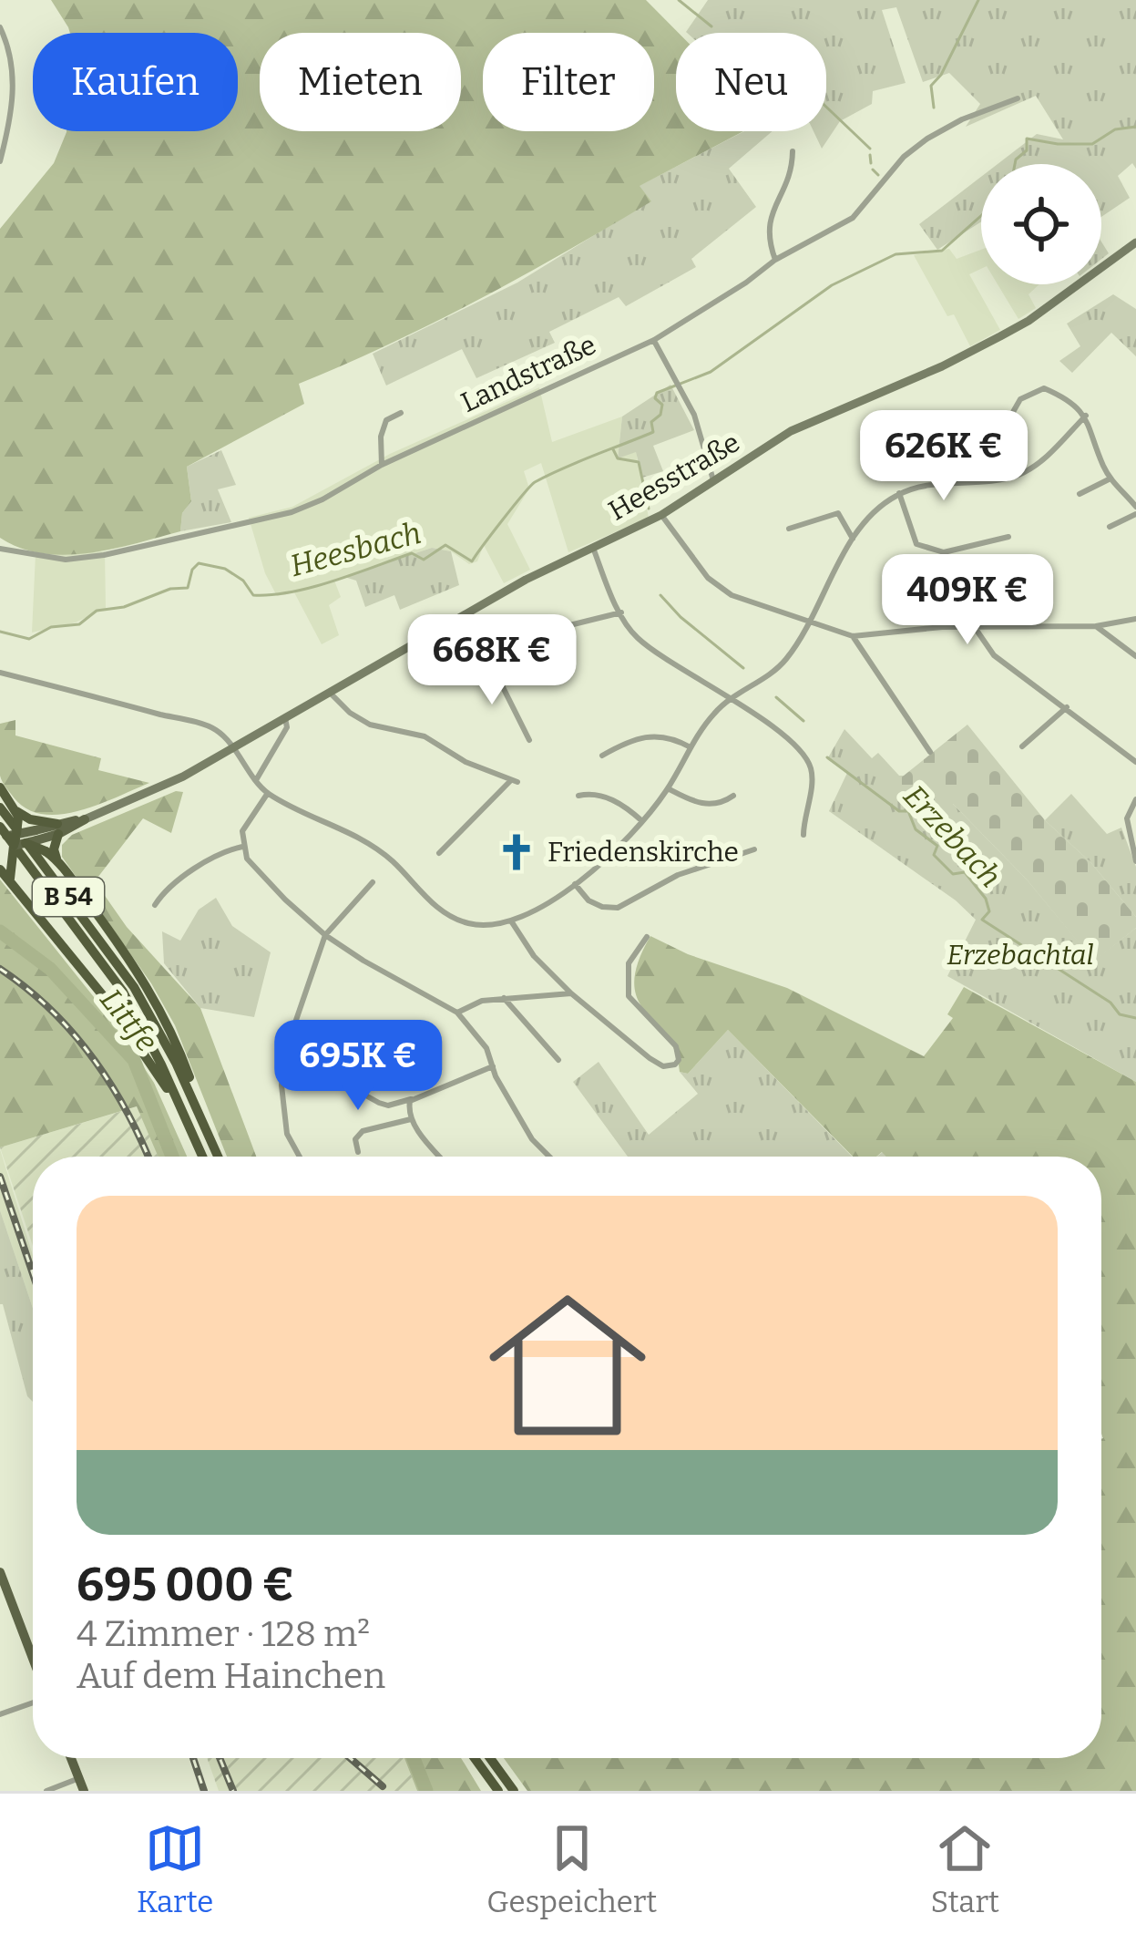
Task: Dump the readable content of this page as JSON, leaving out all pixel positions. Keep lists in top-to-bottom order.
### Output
{
  "streets": {
    "highway": ["B 54"],
    "main road": ["Heesstraße"],
    "street": ["Landstraße"]
  },
  "crossings": [
    ["Heesstraße", "B 54"]
  ],
  "water": ["Heesbach", "Erzebach", "Littfe"],
  "parks": ["Erzebachtal"],
  "places": {
    "church": ["Friedenskirche"]
  },
  "page": {
    "chip": [
      "Kaufen",
      "Mieten",
      "Filter",
      "Neu"
    ],
    "price": [
      "626K €",
      "409K €",
      "668K €",
      "695K €"
    ],
    "list": [
      {
        "name": "695 000 €",
        "note": "4 Zimmer · 128 m² · Auf dem Hainchen"
      }
    ],
    "tabs": ["Karte", "Gespeichert", "Start"]
  }
}
